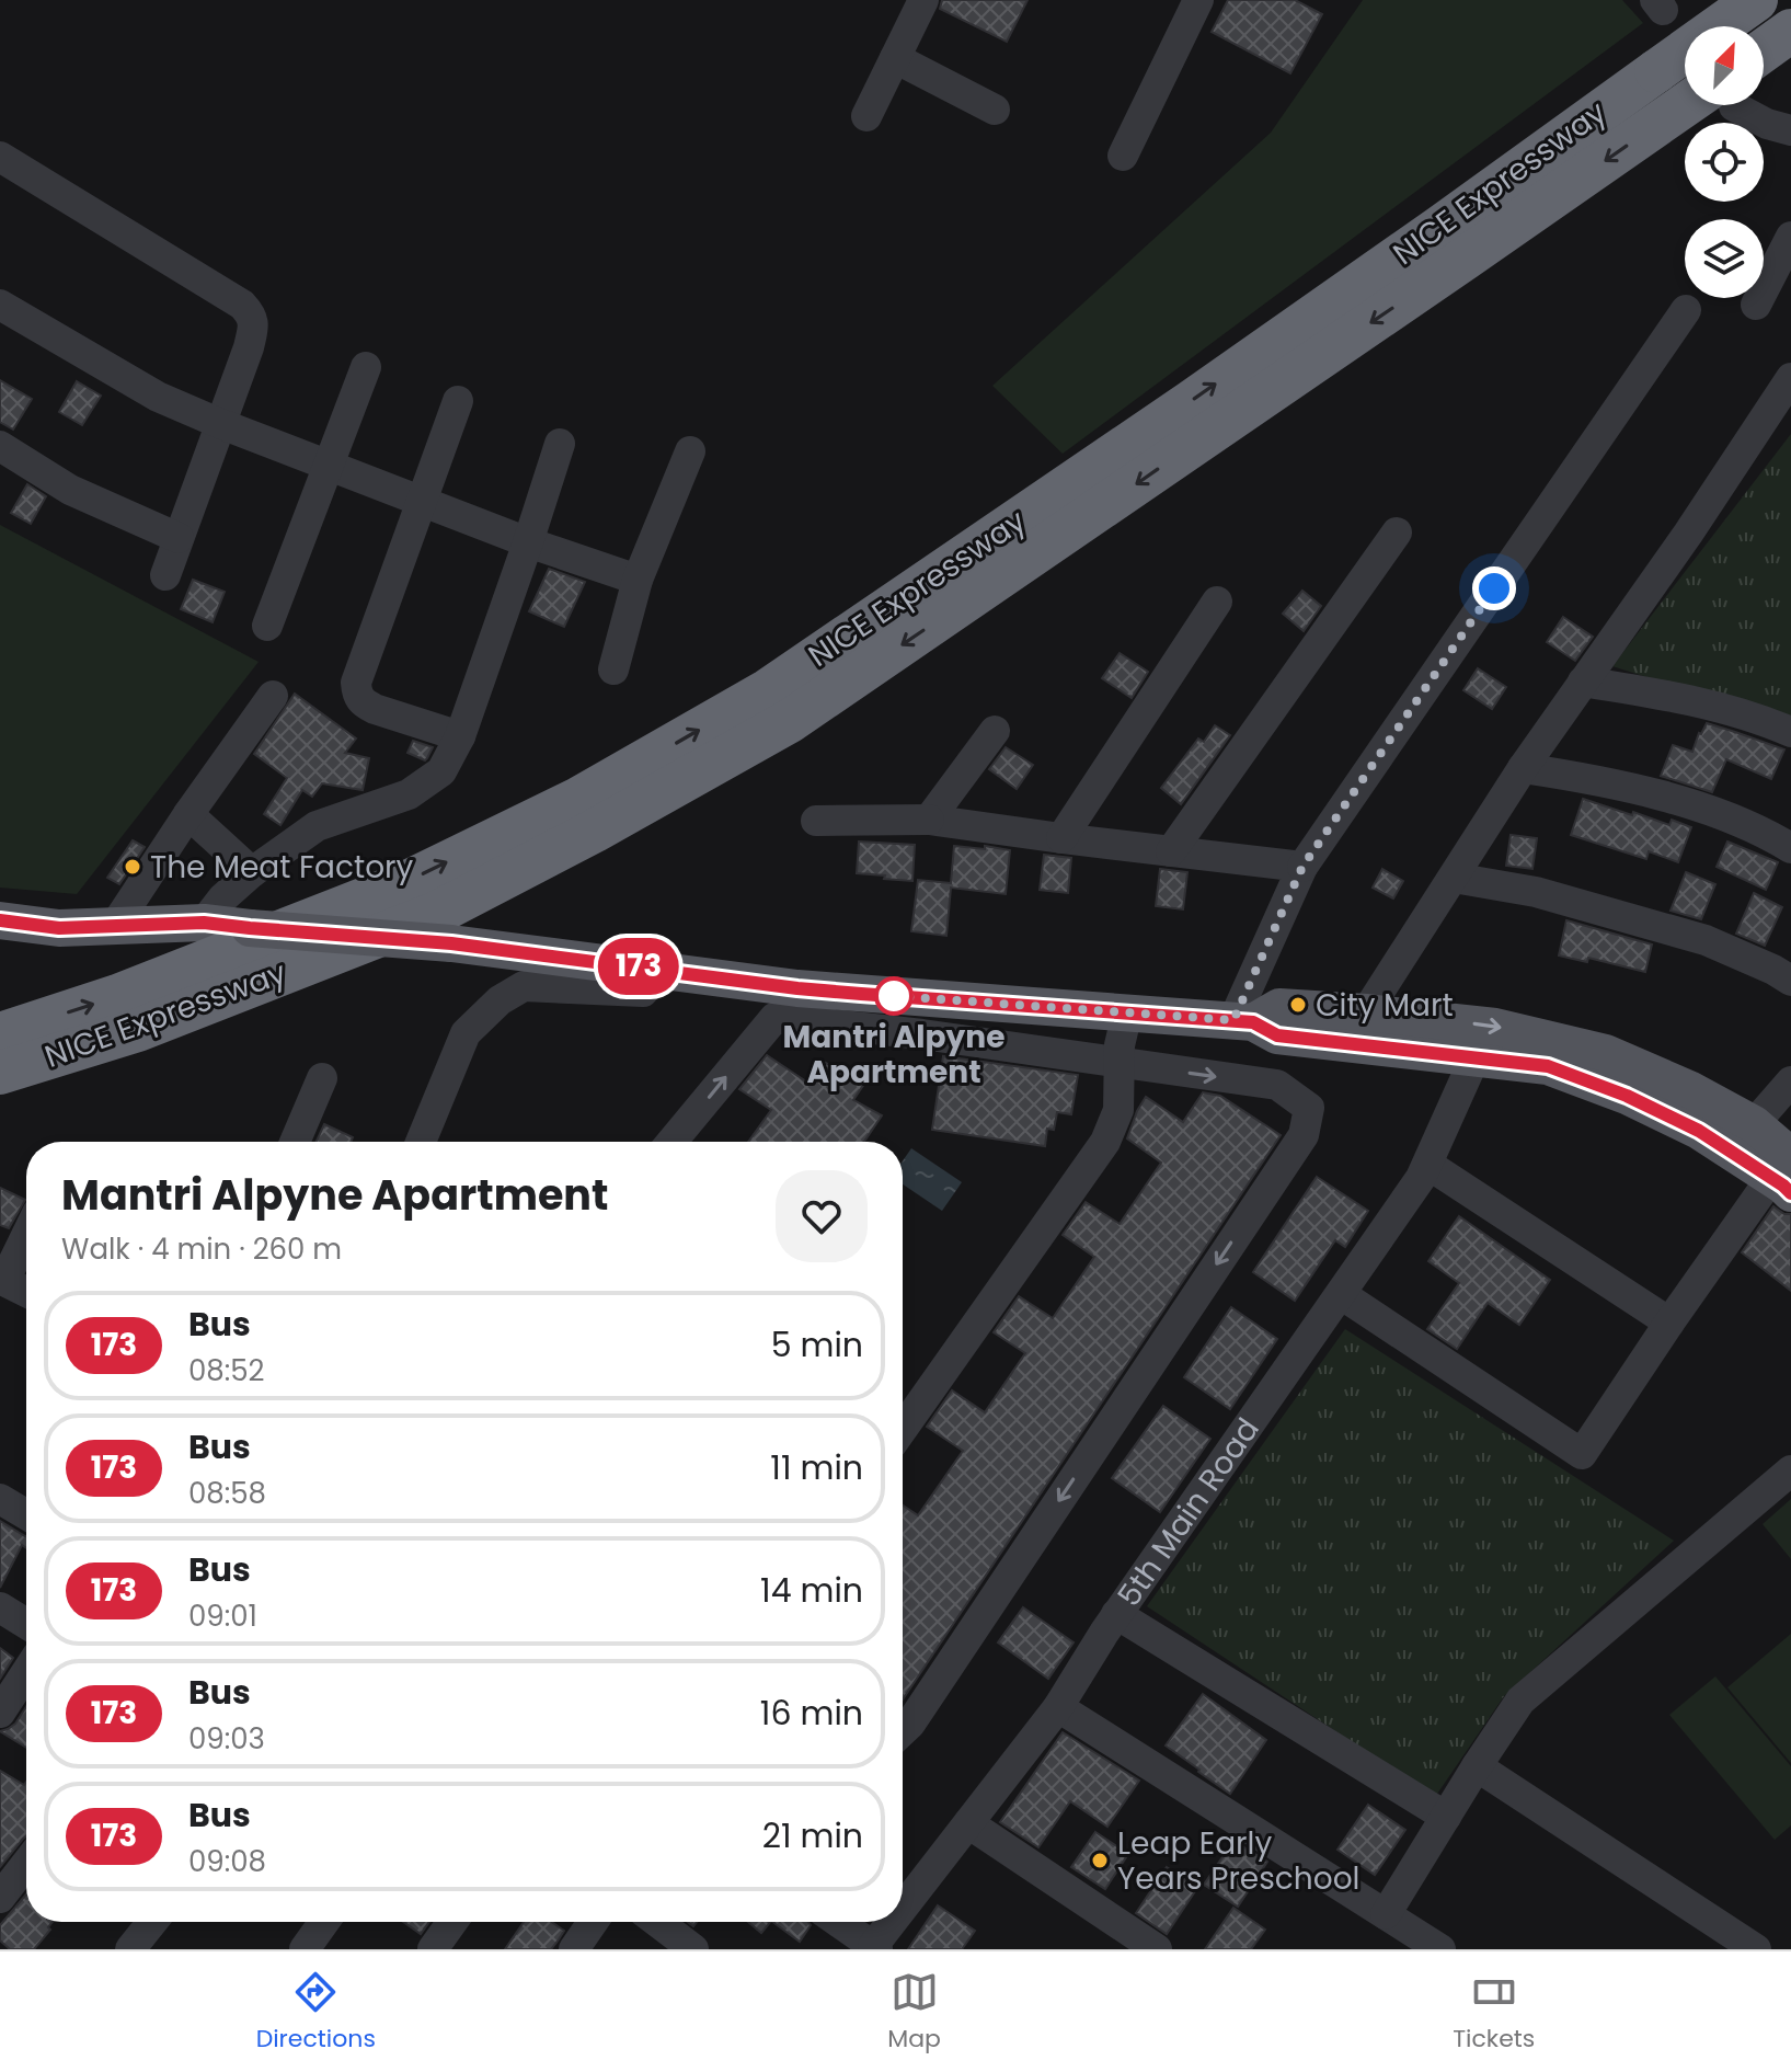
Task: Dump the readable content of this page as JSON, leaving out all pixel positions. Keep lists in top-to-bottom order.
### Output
{
  "streets": {
    "highway": ["NICE Expressway"],
    "street": ["5th Main Road"]
  },
  "places": [
    "The Meat Factory",
    "Mantri Alpyne Apartment",
    "City Mart",
    "Leap Early Years Preschool"
  ],
  "lines": ["bus line 173"],
  "north": "top right",
  "page": {
    "on_map": "173",
    "heading": ["Mantri Alpyne Apartment", "Walk · 4 min · 260 m"],
    "list": [
      {
        "mark": "173",
        "name": "Bus",
        "note": "08:52",
        "value": "5 min"
      },
      {
        "mark": "173",
        "name": "Bus",
        "note": "08:58",
        "value": "11 min"
      },
      {
        "mark": "173",
        "name": "Bus",
        "note": "09:01",
        "value": "14 min"
      },
      {
        "mark": "173",
        "name": "Bus",
        "note": "09:03",
        "value": "16 min"
      },
      {
        "mark": "173",
        "name": "Bus",
        "note": "09:08",
        "value": "21 min"
      }
    ],
    "tabs": ["Directions", "Map", "Tickets"]
  }
}
